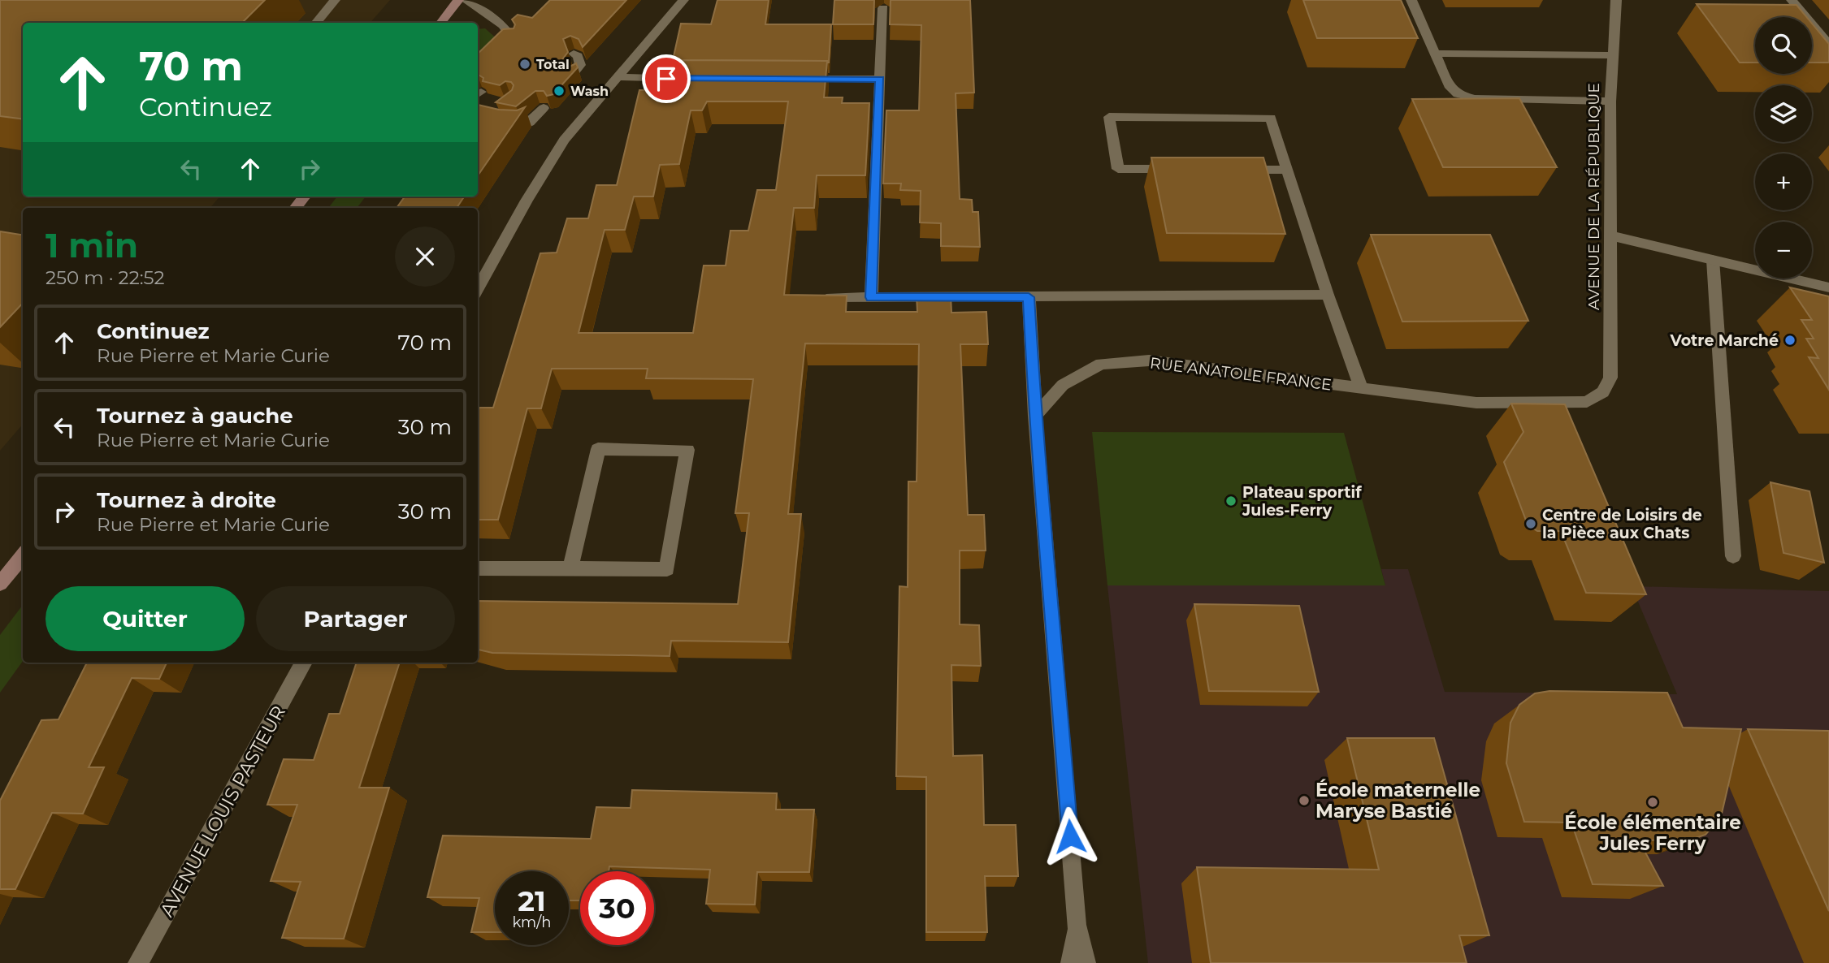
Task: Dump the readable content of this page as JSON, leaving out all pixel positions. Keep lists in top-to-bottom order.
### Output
{
  "streets": {
    "street": ["AVENUE DE LA RÉPUBLIQUE", "RUE ANATOLE FRANCE", "AVENUE LOUIS PASTEUR"]
  },
  "crossings": [
    ["AVENUE DE LA RÉPUBLIQUE", "RUE ANATOLE FRANCE"]
  ],
  "places": [
    "Total",
    "Wash",
    "Votre Marché",
    "Plateau sportif Jules-Ferry",
    "Centre de Loisirs de la Pièce aux Chats",
    "École maternelle Maryse Bastié",
    "École élémentaire Jules Ferry"
  ],
  "page": {
    "map_buttons": ["+", "−"],
    "turn": ["70 m", "Continuez"],
    "heading": ["1 min", "250 m · 22:52"],
    "list": [
      {
        "name": "Continuez",
        "note": "Rue Pierre et Marie Curie",
        "value": "70 m"
      },
      {
        "name": "Tournez à gauche",
        "note": "Rue Pierre et Marie Curie",
        "value": "30 m"
      },
      {
        "name": "Tournez à droite",
        "note": "Rue Pierre et Marie Curie",
        "value": "30 m"
      }
    ],
    "buttons": ["Quitter", "Partager"],
    "speed": "21 km/h",
    "limit": "30"
  }
}
